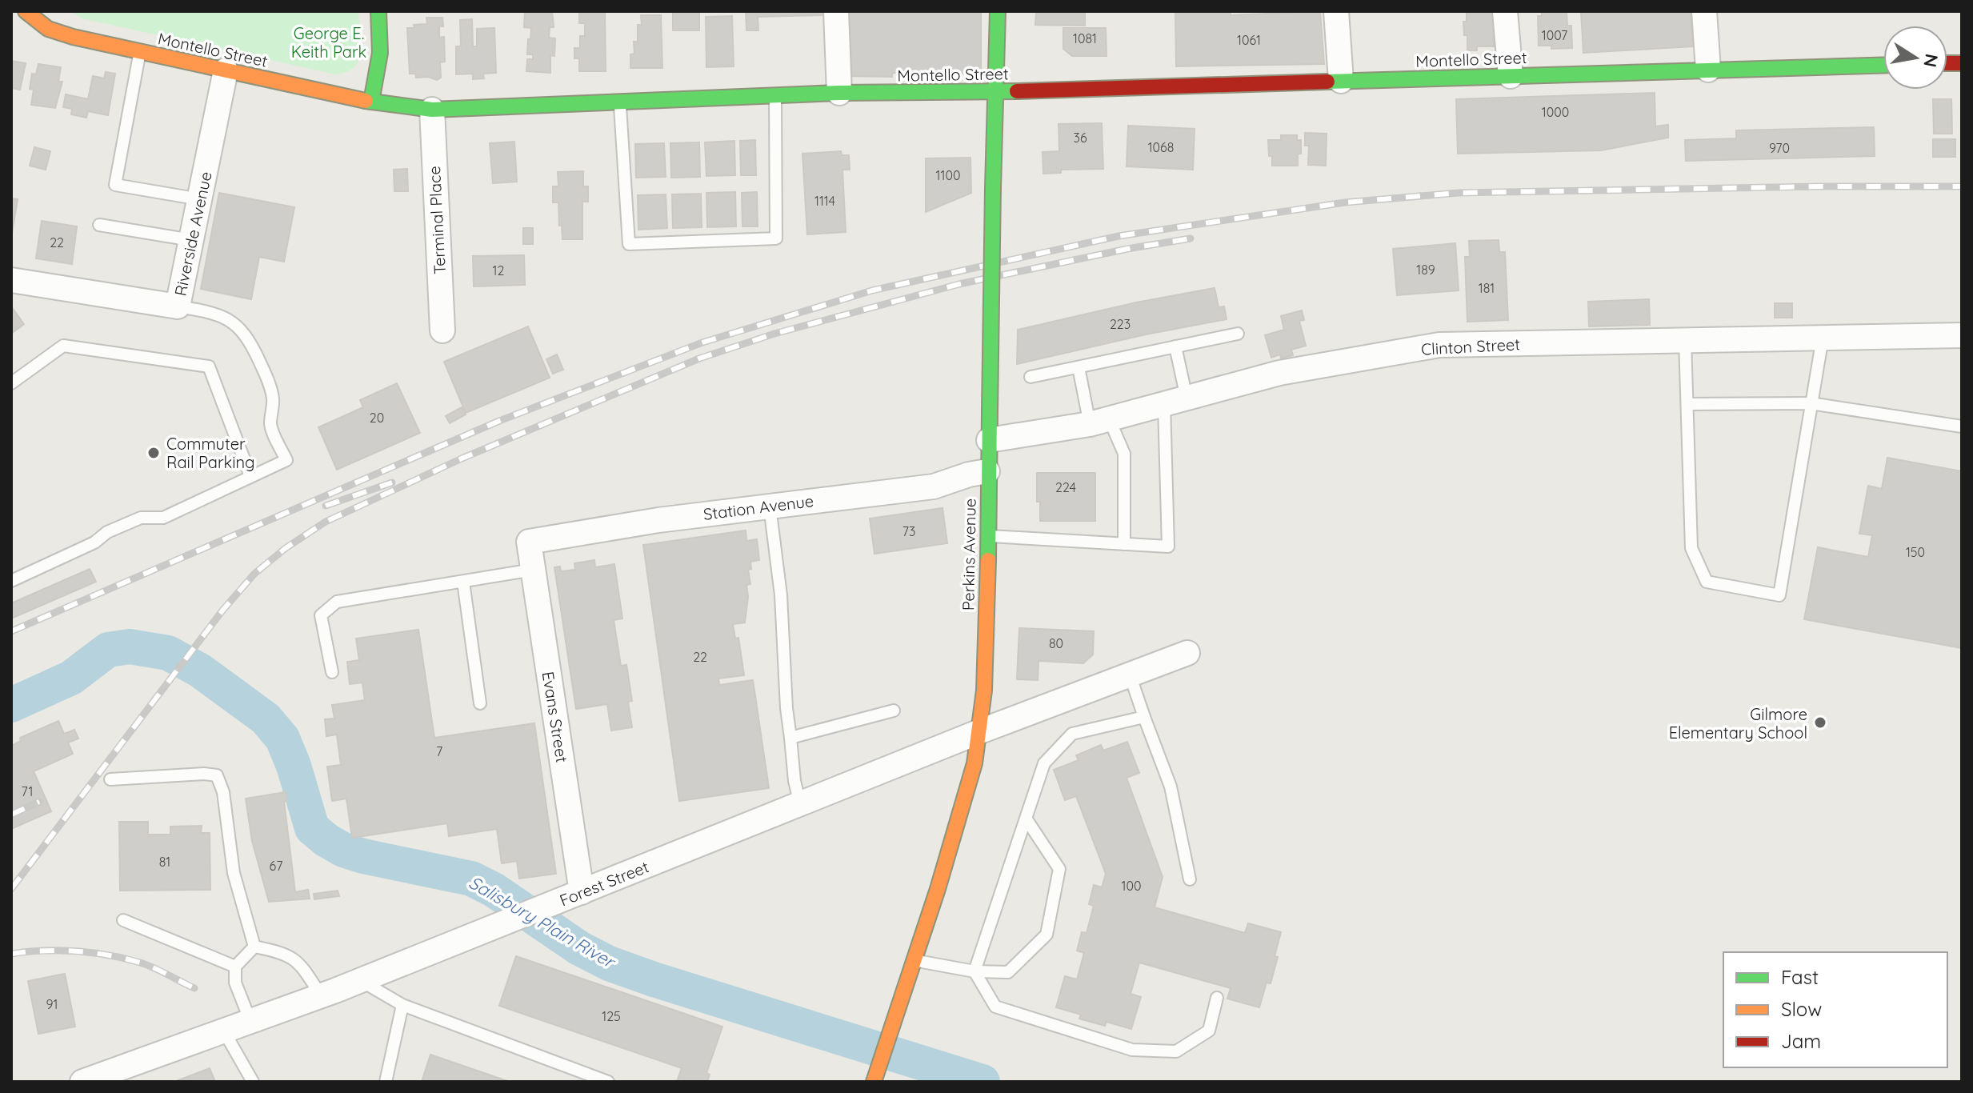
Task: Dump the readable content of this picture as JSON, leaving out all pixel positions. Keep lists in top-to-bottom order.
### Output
{
  "streets": {
    "main road": ["Montello Street", "Perkins Avenue"],
    "street": [
      "Terminal Place",
      "Riverside Avenue",
      "Clinton Street",
      "Station Avenue",
      "Evans Street",
      "Forest Street"
    ]
  },
  "crossings": [
    ["Montello Street", "Terminal Place"],
    ["Montello Street", "Riverside Avenue"],
    ["Montello Street", "Perkins Avenue"],
    ["Clinton Street", "Perkins Avenue"],
    ["Station Avenue", "Perkins Avenue"],
    ["Station Avenue", "Evans Street"],
    ["Perkins Avenue", "Forest Street"],
    ["Evans Street", "Forest Street"]
  ],
  "water": ["Salisbury Plain River"],
  "parks": ["George E. Keith Park"],
  "places": ["Commuter Rail Parking", "Gilmore Elementary School"],
  "house_numbers": [
    "1007",
    "1081",
    "1061",
    "1000",
    "36",
    "1068",
    "970",
    "1100",
    "1114",
    "22",
    "189",
    "12",
    "181",
    "223",
    "20",
    "224",
    "73",
    "150",
    "80",
    "22",
    "7",
    "71",
    "81",
    "67",
    "100",
    "91",
    "125"
  ],
  "legend": ["Fast", "Slow", "Jam"],
  "north": "right"
}
